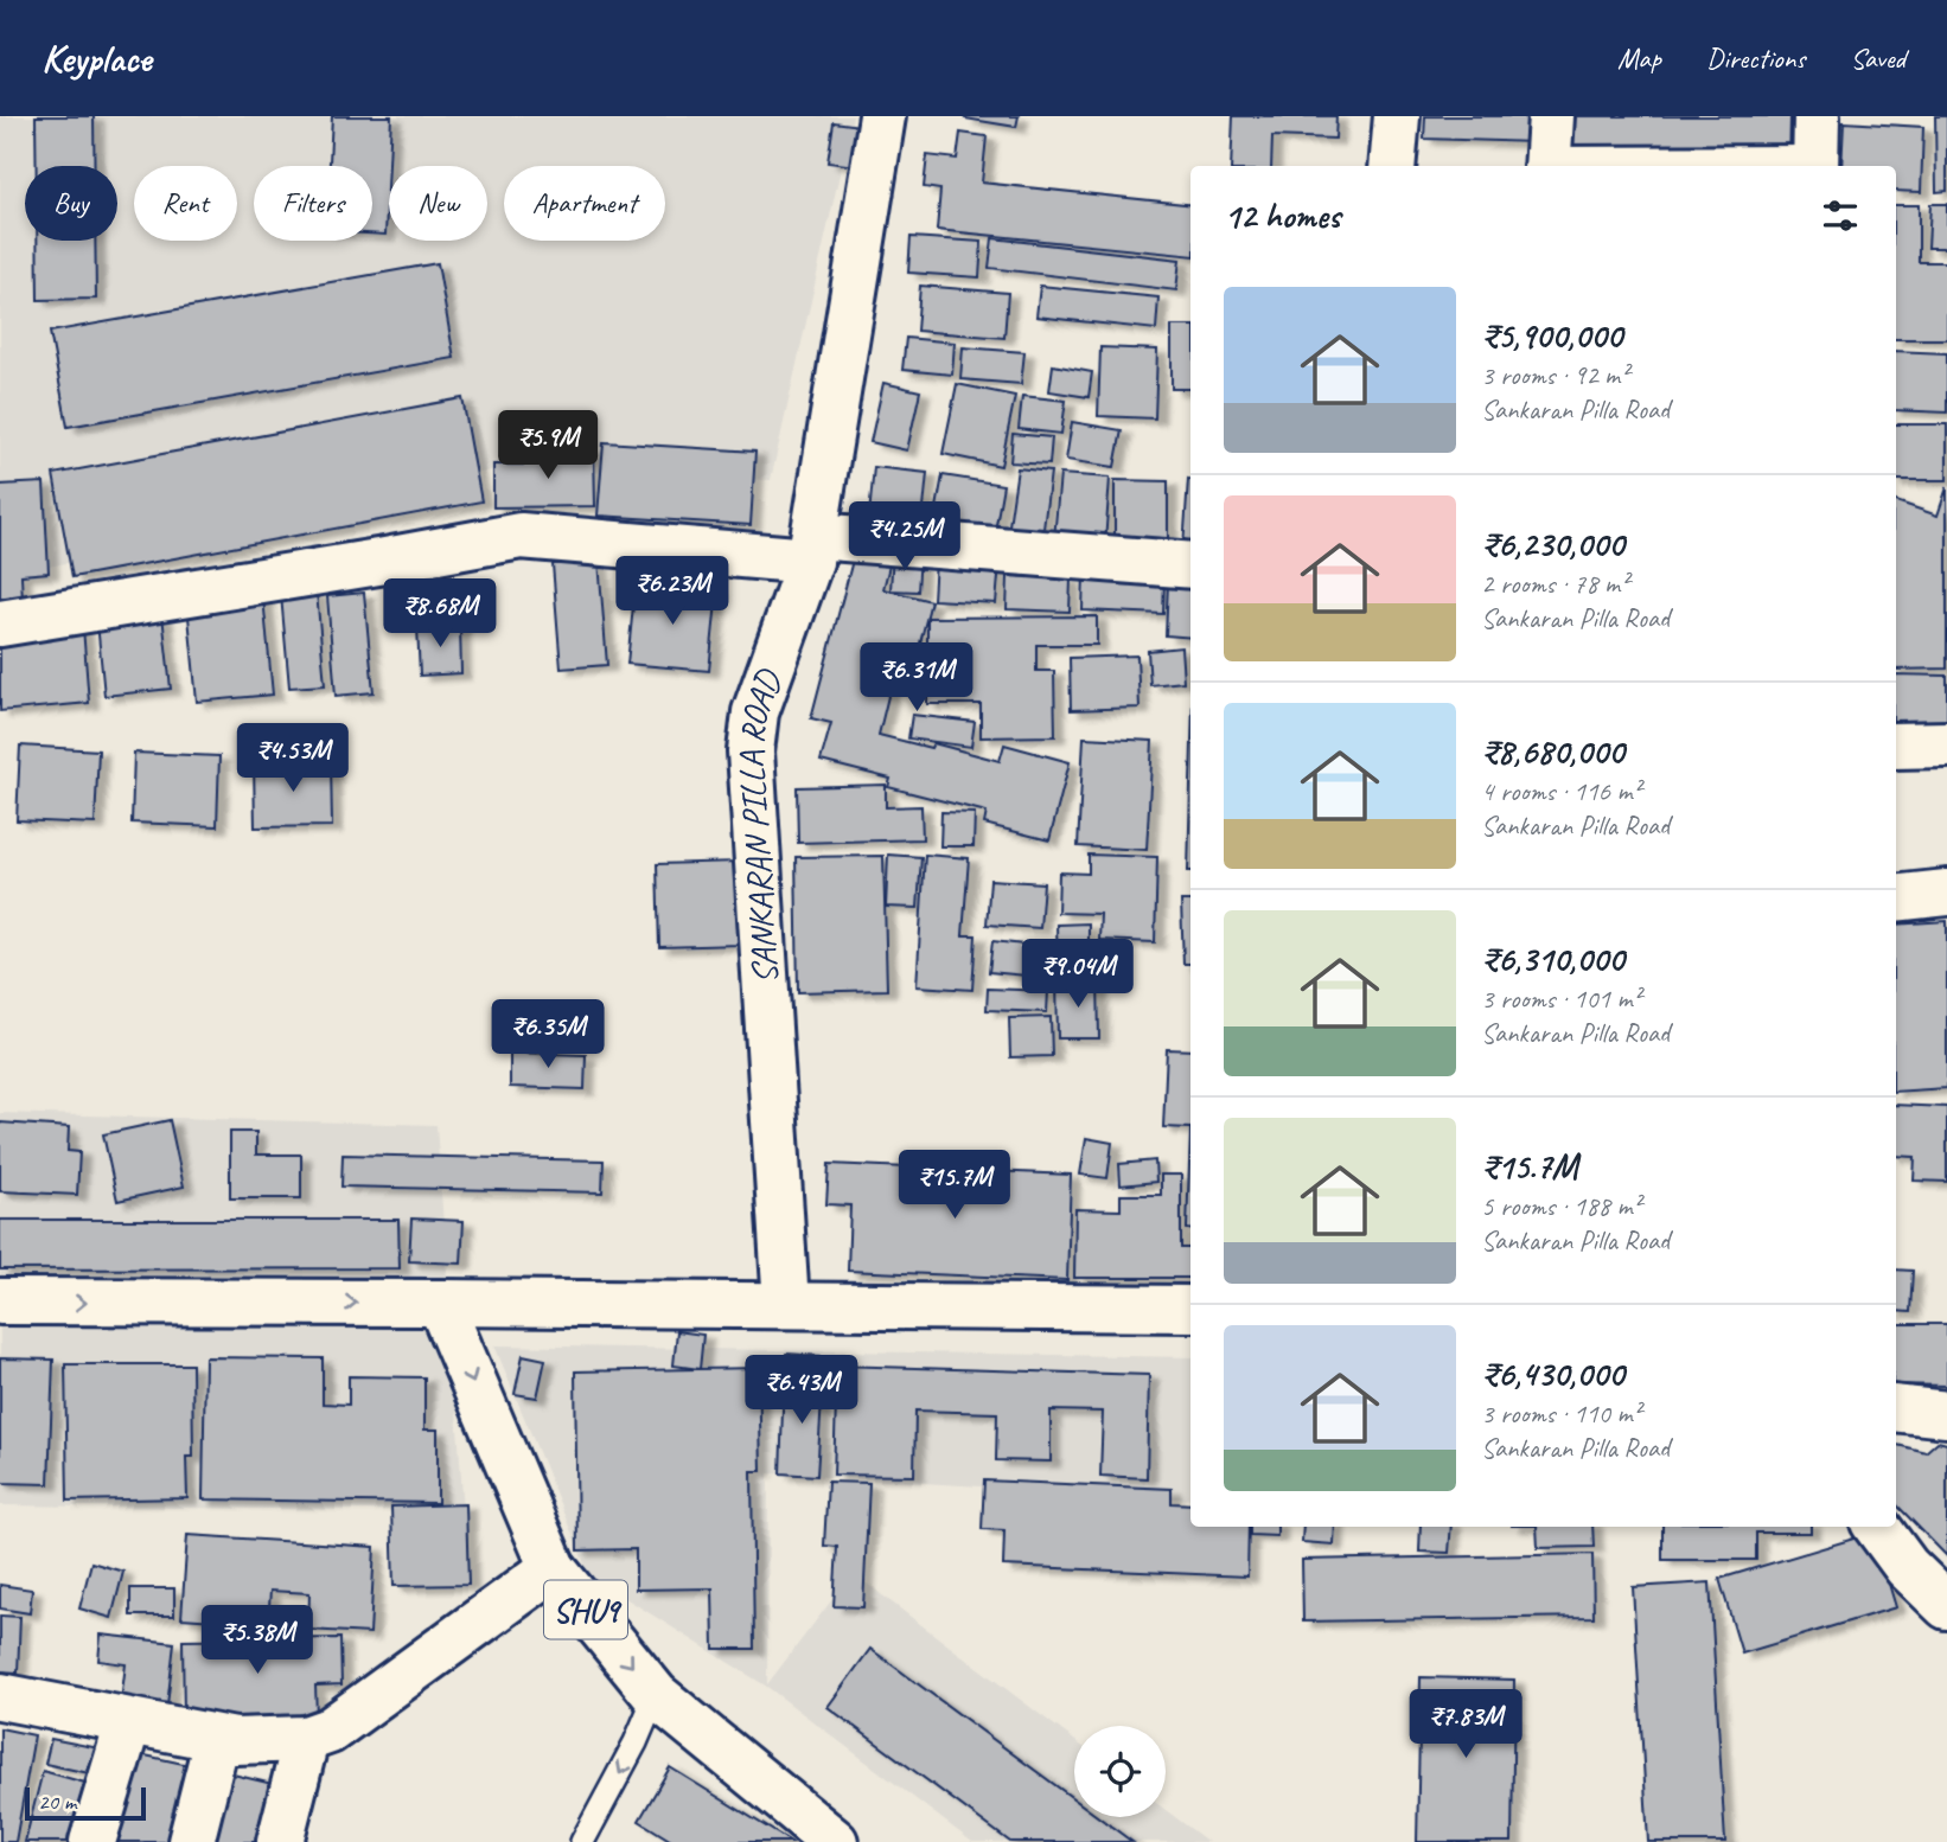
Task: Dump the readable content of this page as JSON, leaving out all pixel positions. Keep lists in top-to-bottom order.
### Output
{
  "streets": {
    "street": ["SANKARAN PILLA ROAD", "SHU9"]
  },
  "scale_bar": "20 m",
  "page": {
    "header": "Keyplace",
    "nav": ["Map", "Directions", "Saved"],
    "chip": [
      "Buy",
      "Rent",
      "Filters",
      "New",
      "Apartment"
    ],
    "heading": "12 homes",
    "list": [
      {
        "name": "₹5,900,000",
        "note": "3 rooms · 92 m² · Sankaran Pilla Road"
      },
      {
        "name": "₹6,230,000",
        "note": "2 rooms · 78 m² · Sankaran Pilla Road"
      },
      {
        "name": "₹8,680,000",
        "note": "4 rooms · 116 m² · Sankaran Pilla Road"
      },
      {
        "name": "₹6,310,000",
        "note": "3 rooms · 101 m² · Sankaran Pilla Road"
      },
      {
        "name": "₹15.7M",
        "note": "5 rooms · 188 m² · Sankaran Pilla Road"
      },
      {
        "name": "₹6,430,000",
        "note": "3 rooms · 110 m² · Sankaran Pilla Road"
      }
    ],
    "price": [
      "₹5.9M",
      "₹4.25M",
      "₹6.23M",
      "₹8.68M",
      "₹6.31M",
      "₹4.53M",
      "₹9.04M",
      "₹6.35M",
      "₹15.7M",
      "₹6.43M",
      "₹5.38M",
      "₹7.83M"
    ],
    "scale": "20 m"
  }
}
